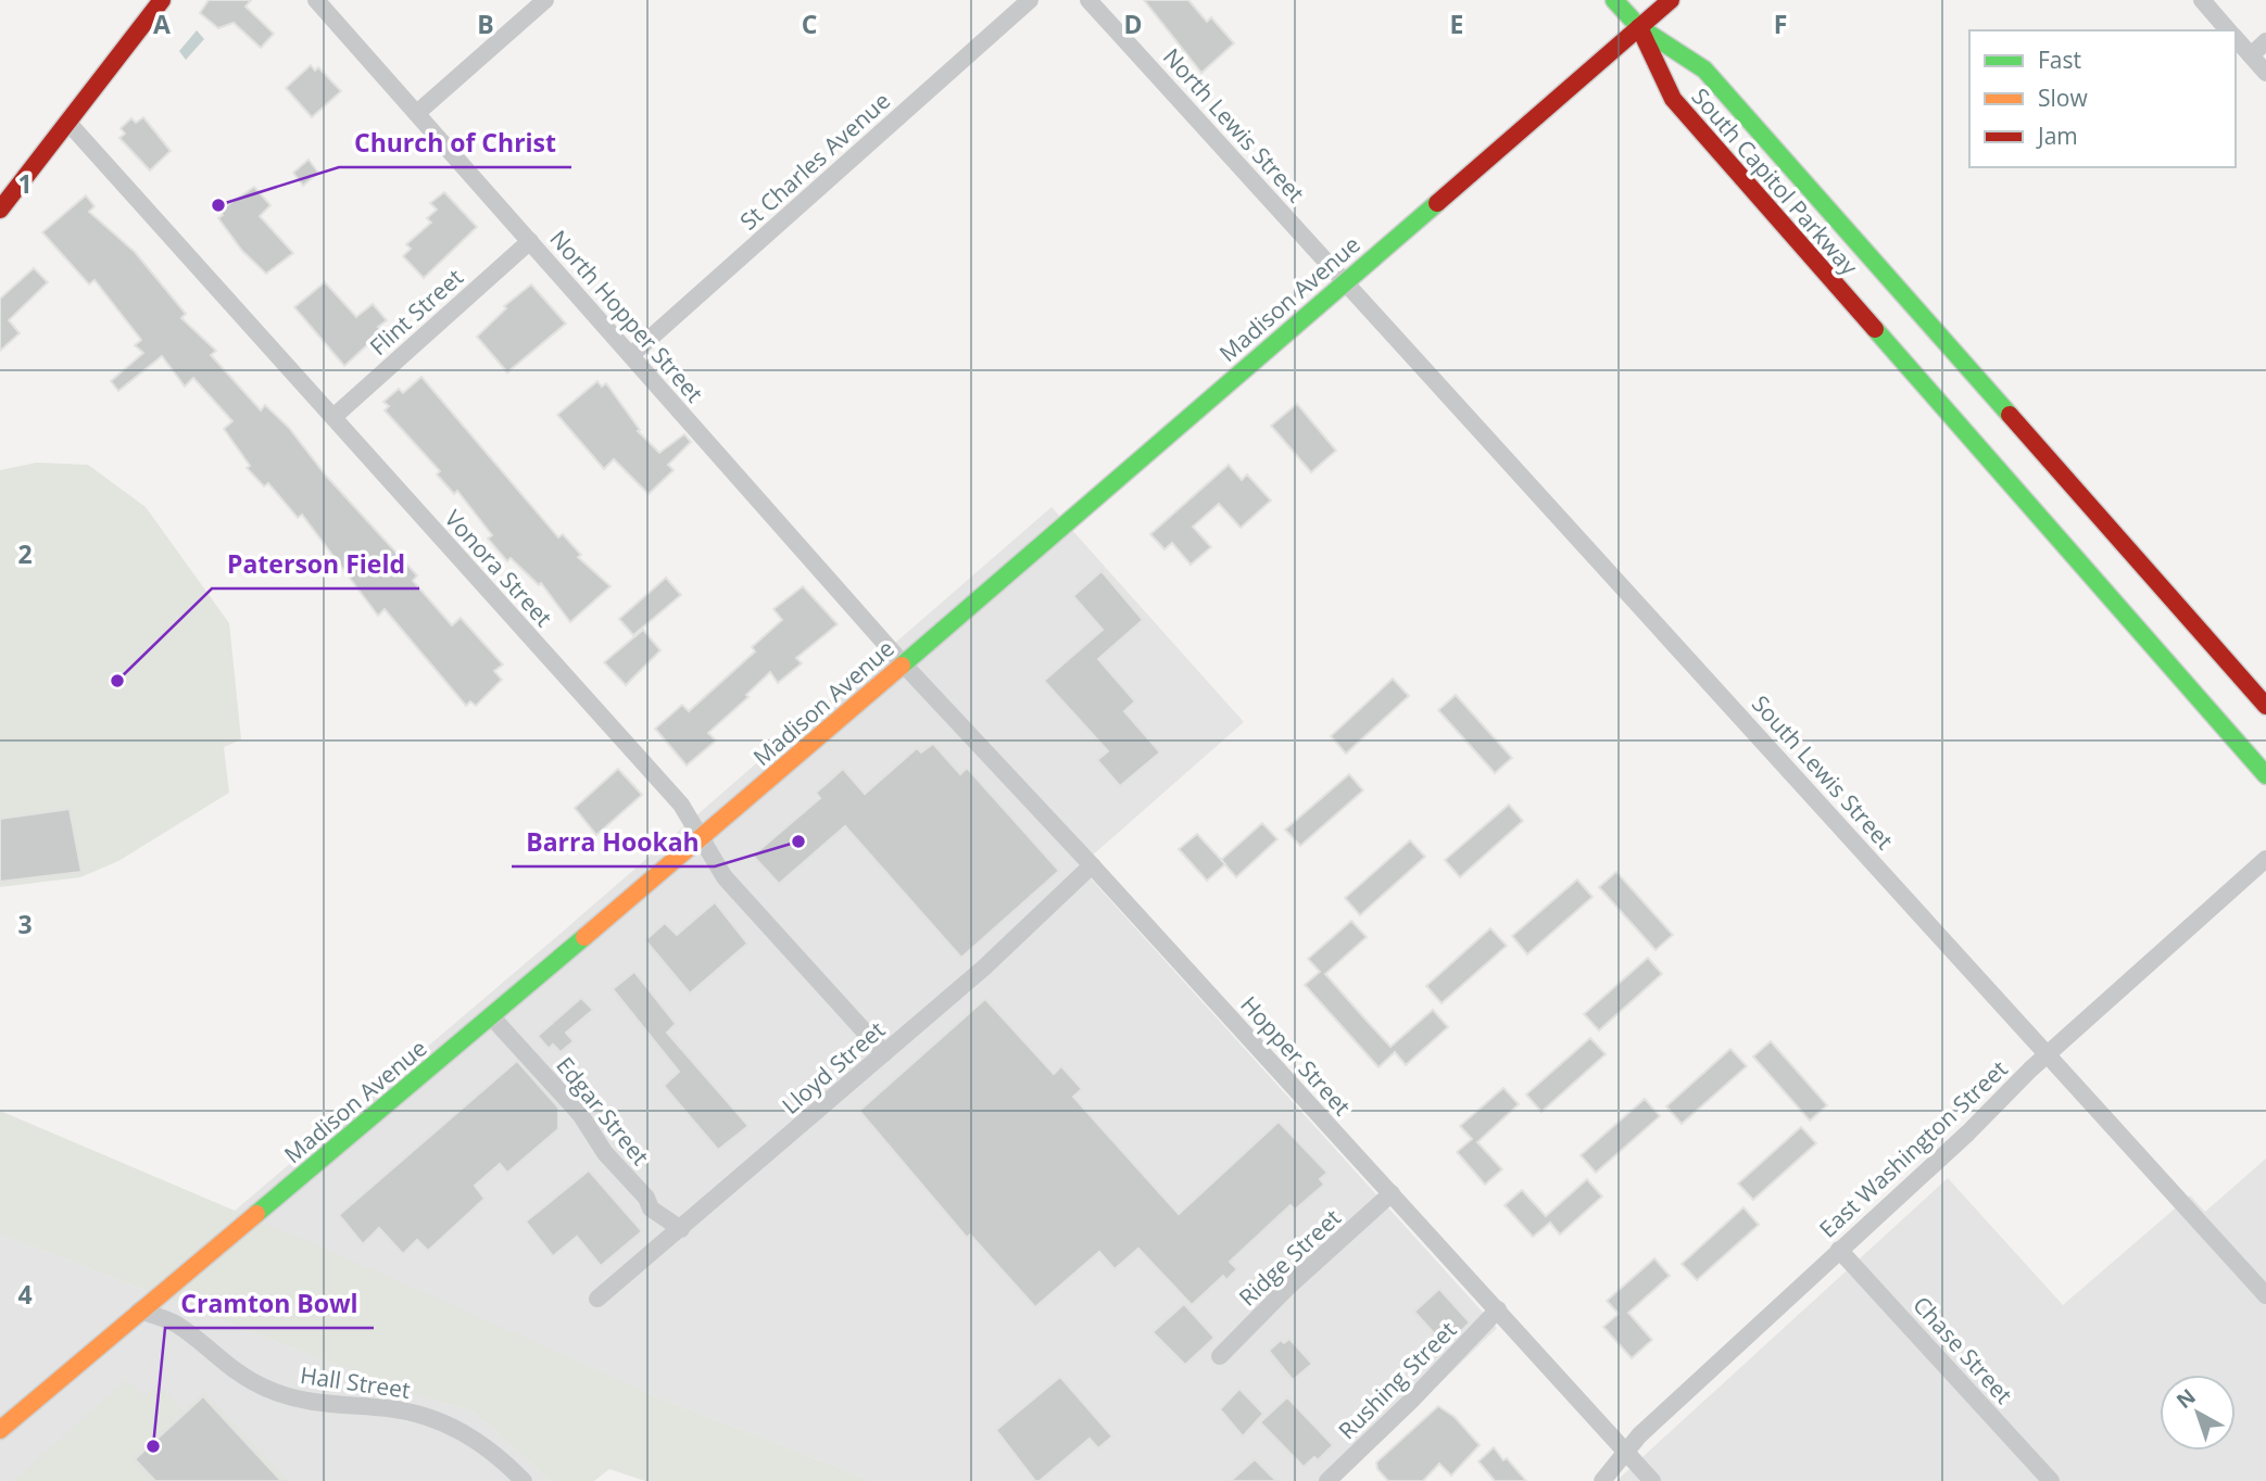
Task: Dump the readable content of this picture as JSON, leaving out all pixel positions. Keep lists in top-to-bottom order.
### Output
{
  "streets": {
    "main road": ["South Capitol Parkway", "Madison Avenue"],
    "street": [
      "North Lewis Street",
      "St Charles Avenue",
      "Flint Street",
      "North Hopper Street",
      "Vonora Street",
      "South Lewis Street",
      "Hopper Street",
      "Lloyd Street",
      "Edgar Street",
      "East Washington Street",
      "Ridge Street",
      "Chase Street",
      "Rushing Street",
      "Hall Street"
    ]
  },
  "crossings": [
    ["North Lewis Street", "Madison Avenue"],
    ["North Lewis Street", "South Lewis Street"],
    ["St Charles Avenue", "North Hopper Street"],
    ["South Capitol Parkway", "Madison Avenue"],
    ["Madison Avenue", "North Hopper Street"],
    ["Madison Avenue", "Vonora Street"],
    ["Madison Avenue", "South Lewis Street"],
    ["Madison Avenue", "Hopper Street"],
    ["Madison Avenue", "Edgar Street"],
    ["Madison Avenue", "Hall Street"],
    ["Flint Street", "North Hopper Street"],
    ["Flint Street", "Vonora Street"],
    ["North Hopper Street", "Hopper Street"],
    ["Vonora Street", "Lloyd Street"],
    ["South Lewis Street", "East Washington Street"],
    ["Hopper Street", "Lloyd Street"],
    ["Hopper Street", "East Washington Street"],
    ["Hopper Street", "Ridge Street"],
    ["Hopper Street", "Rushing Street"],
    ["Lloyd Street", "Edgar Street"],
    ["East Washington Street", "Chase Street"]
  ],
  "places": [
    "Church of Christ",
    "Paterson Field",
    "Barra Hookah",
    "Cramton Bowl"
  ],
  "legend": ["Fast", "Slow", "Jam"],
  "north": "top left",
  "grid": {
    "columns": [
      "A",
      "B",
      "C",
      "D",
      "E",
      "F"
    ],
    "rows": [
      "1",
      "2",
      "3",
      "4"
    ]
  }
}
